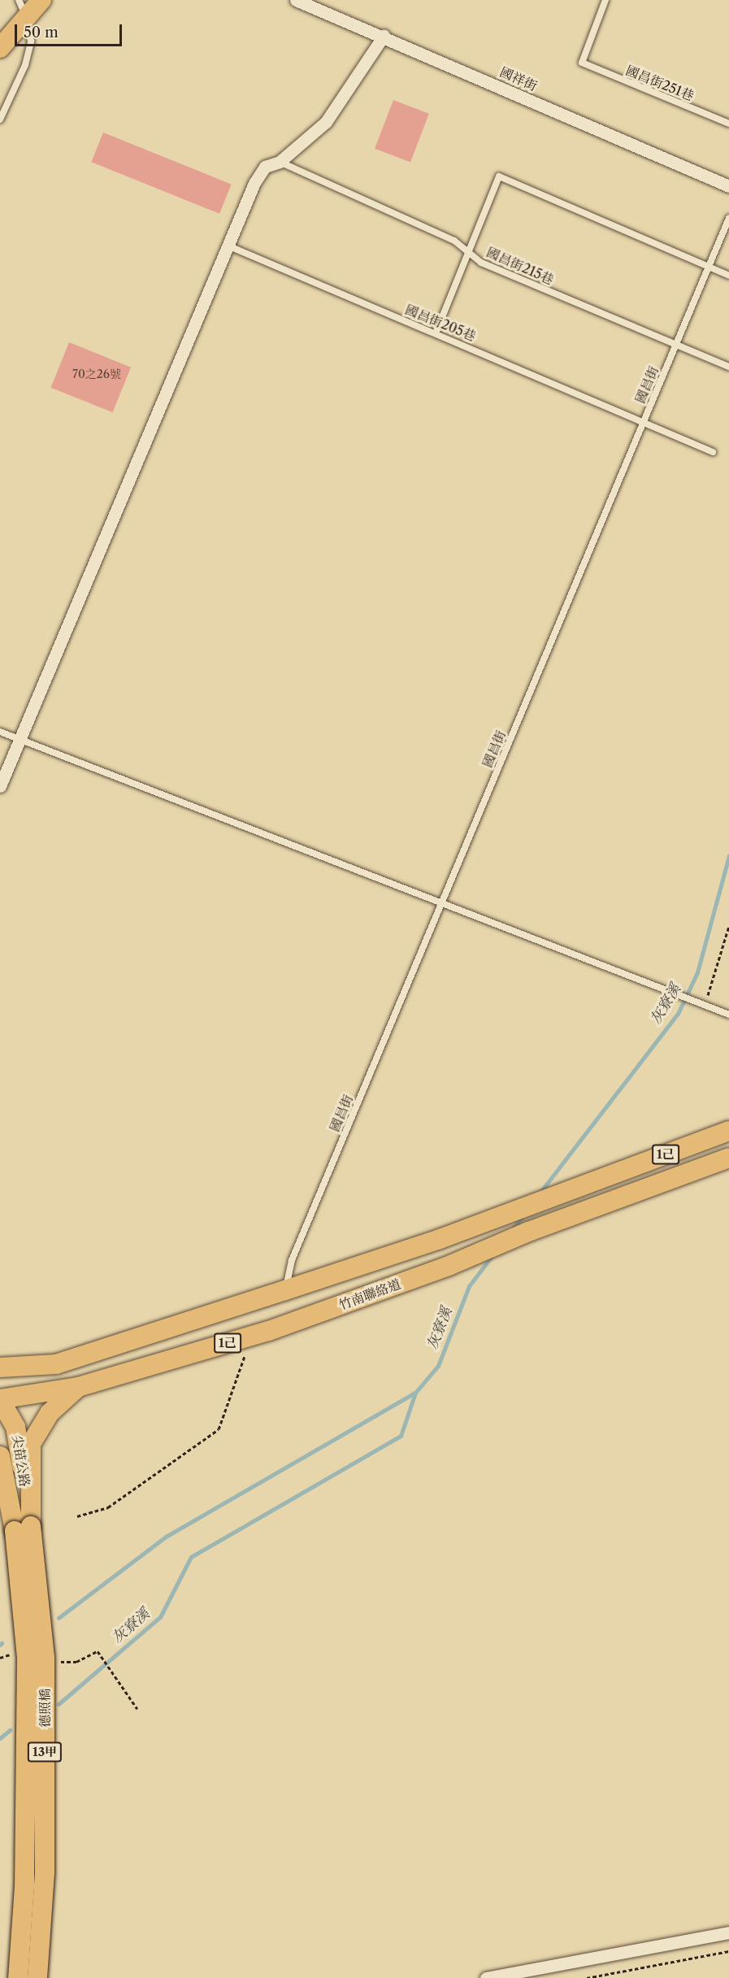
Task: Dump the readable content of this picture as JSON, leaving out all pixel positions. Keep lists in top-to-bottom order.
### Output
{
  "streets": {
    "main road": [
      "1己",
      "竹南聯絡道",
      "尖苗公路",
      "德照橋",
      "13甲"
    ],
    "street": ["國祥街"],
    "lane": [
      "國昌街251巷",
      "國昌街215巷",
      "國昌街205巷",
      "國昌街"
    ]
  },
  "crossings": [
    ["國昌街215巷", "國昌街"],
    ["國昌街205巷", "國昌街"],
    ["國昌街", "1己"],
    ["竹南聯絡道", "尖苗公路"],
    ["尖苗公路", "德照橋"]
  ],
  "water": ["灰寮溪"],
  "house_numbers": ["70之26號"],
  "scale_bar": "50 m"
}
